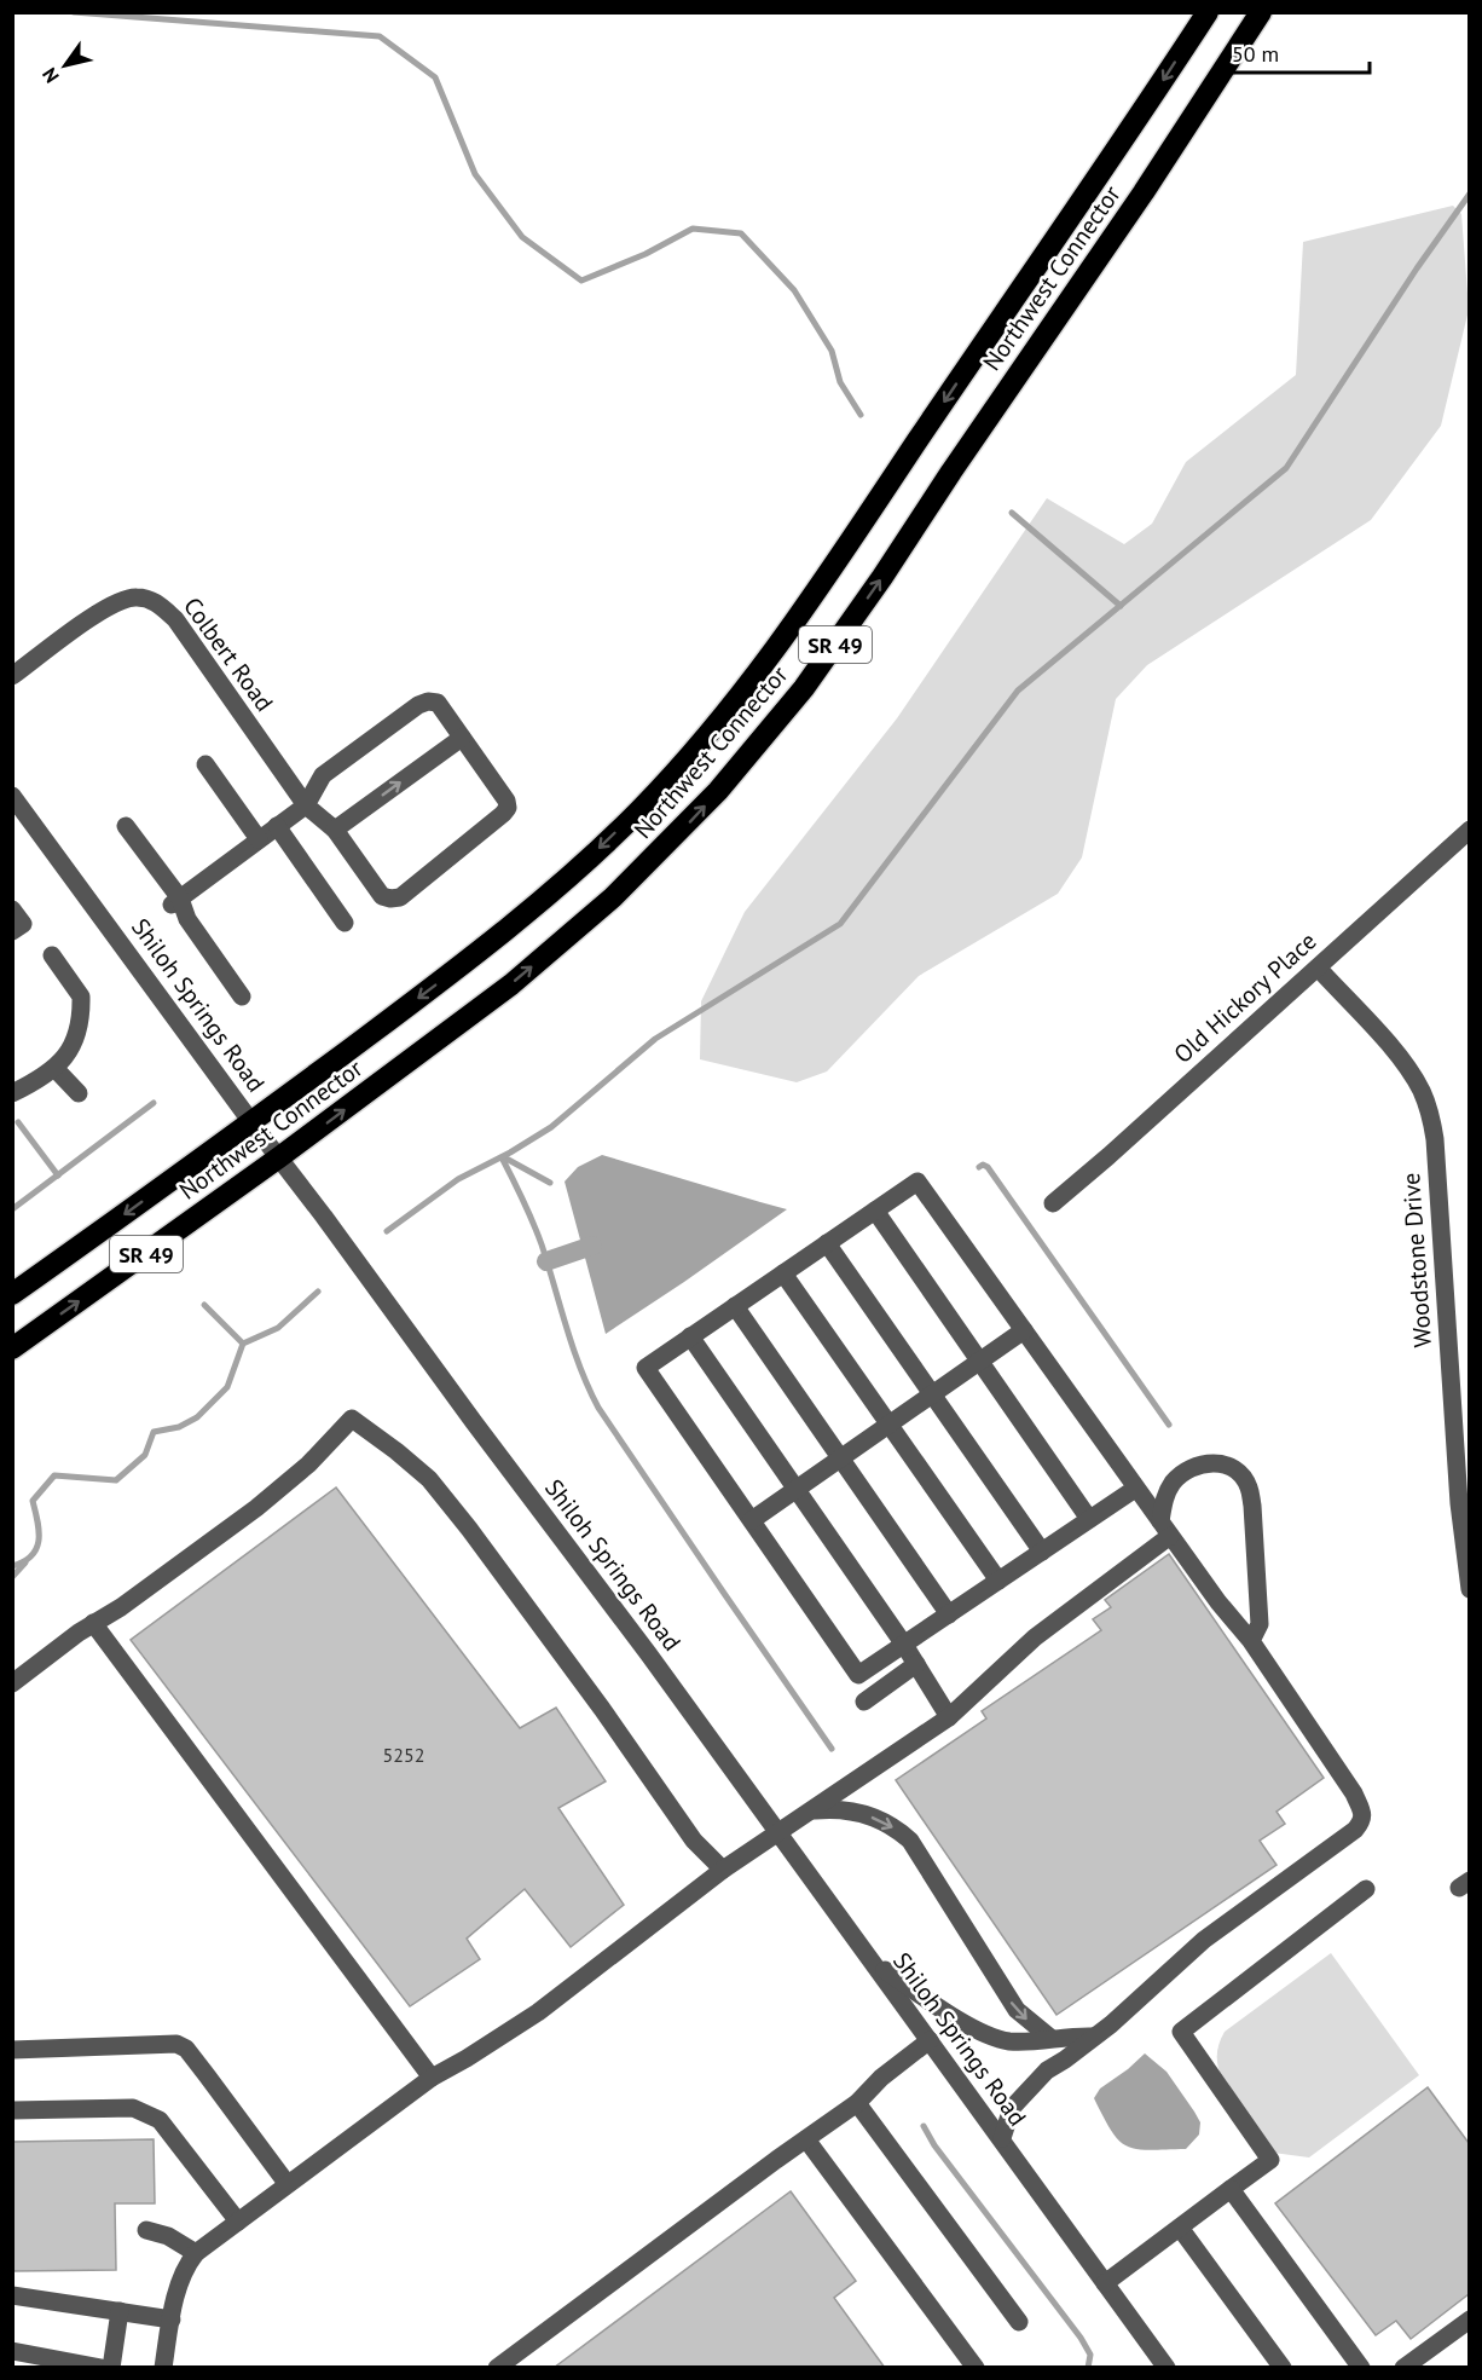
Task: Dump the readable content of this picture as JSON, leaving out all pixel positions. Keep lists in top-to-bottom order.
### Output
{
  "streets": {
    "highway": ["Northwest Connector", "SR 49"],
    "street": [
      "Colbert Road",
      "Old Hickory Place",
      "Shiloh Springs Road",
      "Woodstone Drive"
    ]
  },
  "crossings": [
    ["Northwest Connector", "Shiloh Springs Road"],
    ["Old Hickory Place", "Woodstone Drive"]
  ],
  "house_numbers": ["5252"],
  "scale_bar": "50 m",
  "north": "bottom left"
}
